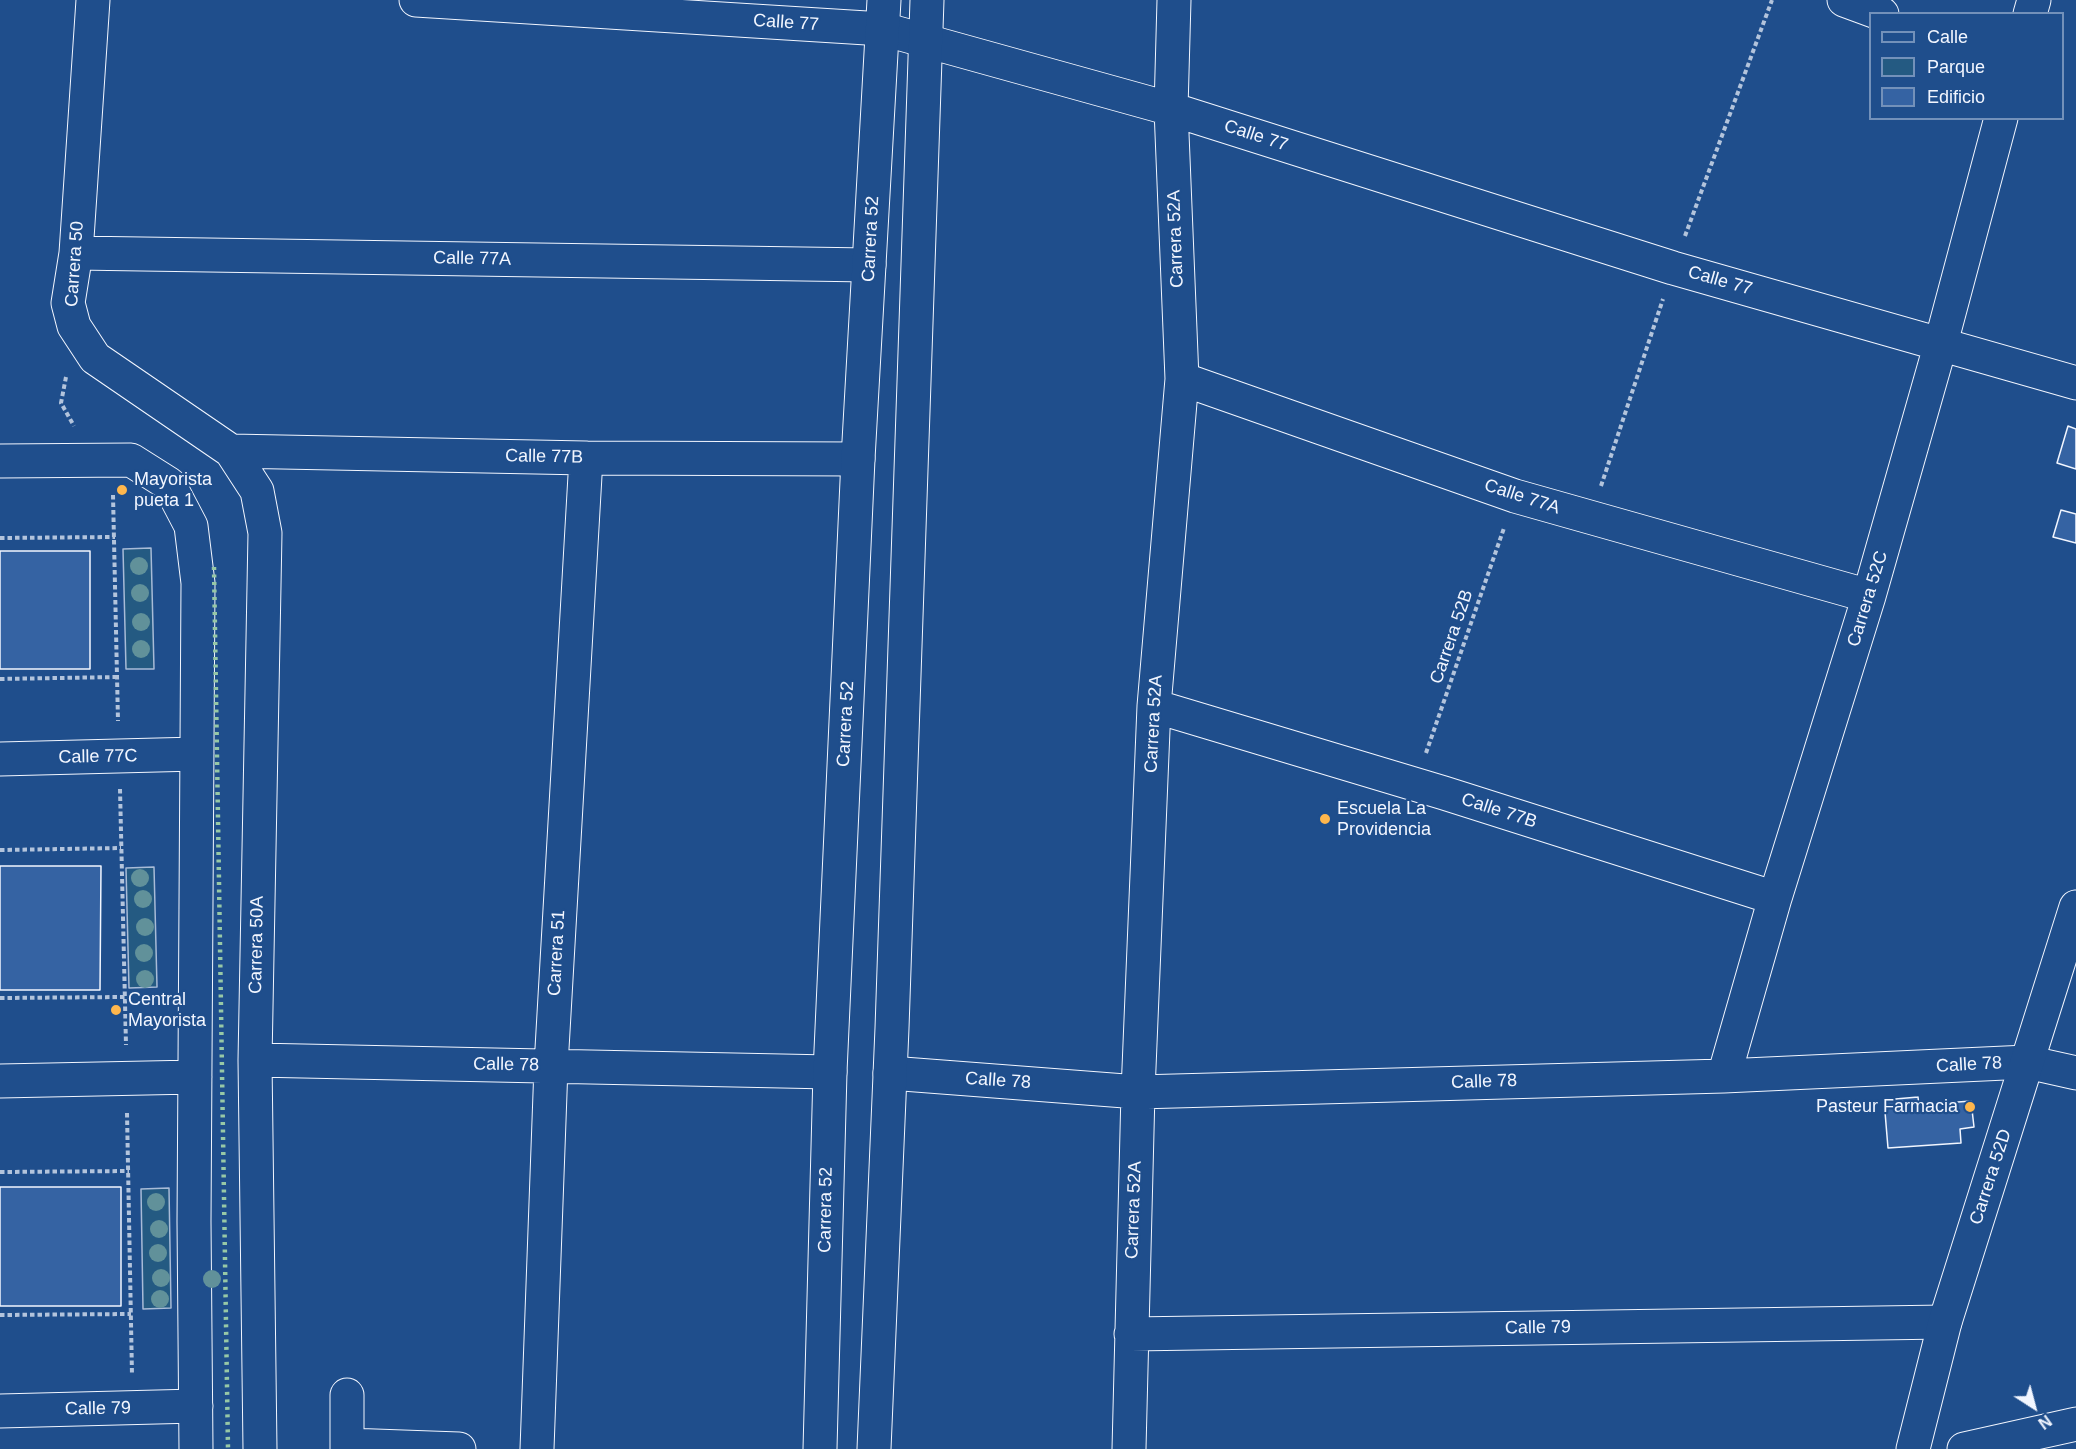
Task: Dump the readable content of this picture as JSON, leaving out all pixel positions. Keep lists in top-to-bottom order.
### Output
{
  "streets": {
    "street": [
      "Calle 77",
      "Carrera 52",
      "Carrera 52A",
      "Calle 77A",
      "Carrera 50",
      "Calle 77B",
      "Carrera 52C",
      "Calle 77C",
      "Carrera 50A",
      "Carrera 51",
      "Calle 78",
      "Carrera 52D",
      "Calle 79"
    ],
    "path": ["Carrera 52B"]
  },
  "crossings": [
    ["Calle 77", "Carrera 52"],
    ["Calle 77", "Carrera 52A"],
    ["Calle 77", "Carrera 52C"],
    ["Carrera 52", "Calle 77A"],
    ["Carrera 52", "Calle 77B"],
    ["Carrera 52", "Calle 78"],
    ["Carrera 52A", "Calle 77A"],
    ["Carrera 52A", "Calle 77B"],
    ["Carrera 52A", "Calle 78"],
    ["Carrera 52A", "Calle 79"],
    ["Calle 77A", "Carrera 50"],
    ["Calle 77A", "Carrera 52C"],
    ["Calle 77A", "Carrera 52B"],
    ["Carrera 50", "Calle 77B"],
    ["Carrera 50", "Carrera 50A"],
    ["Calle 77B", "Carrera 52C"],
    ["Calle 77B", "Carrera 52B"],
    ["Calle 77B", "Carrera 50A"],
    ["Calle 77B", "Carrera 51"],
    ["Carrera 52C", "Calle 78"],
    ["Carrera 50A", "Calle 78"],
    ["Carrera 51", "Calle 78"],
    ["Calle 78", "Carrera 52D"],
    ["Carrera 52D", "Calle 79"]
  ],
  "places": [
    "Mayorista pueta 1",
    "Escuela La Providencia",
    "Central Mayorista",
    "Pasteur Farmacia"
  ],
  "legend": ["Calle", "Parque", "Edificio"],
  "north": "bottom right"
}
